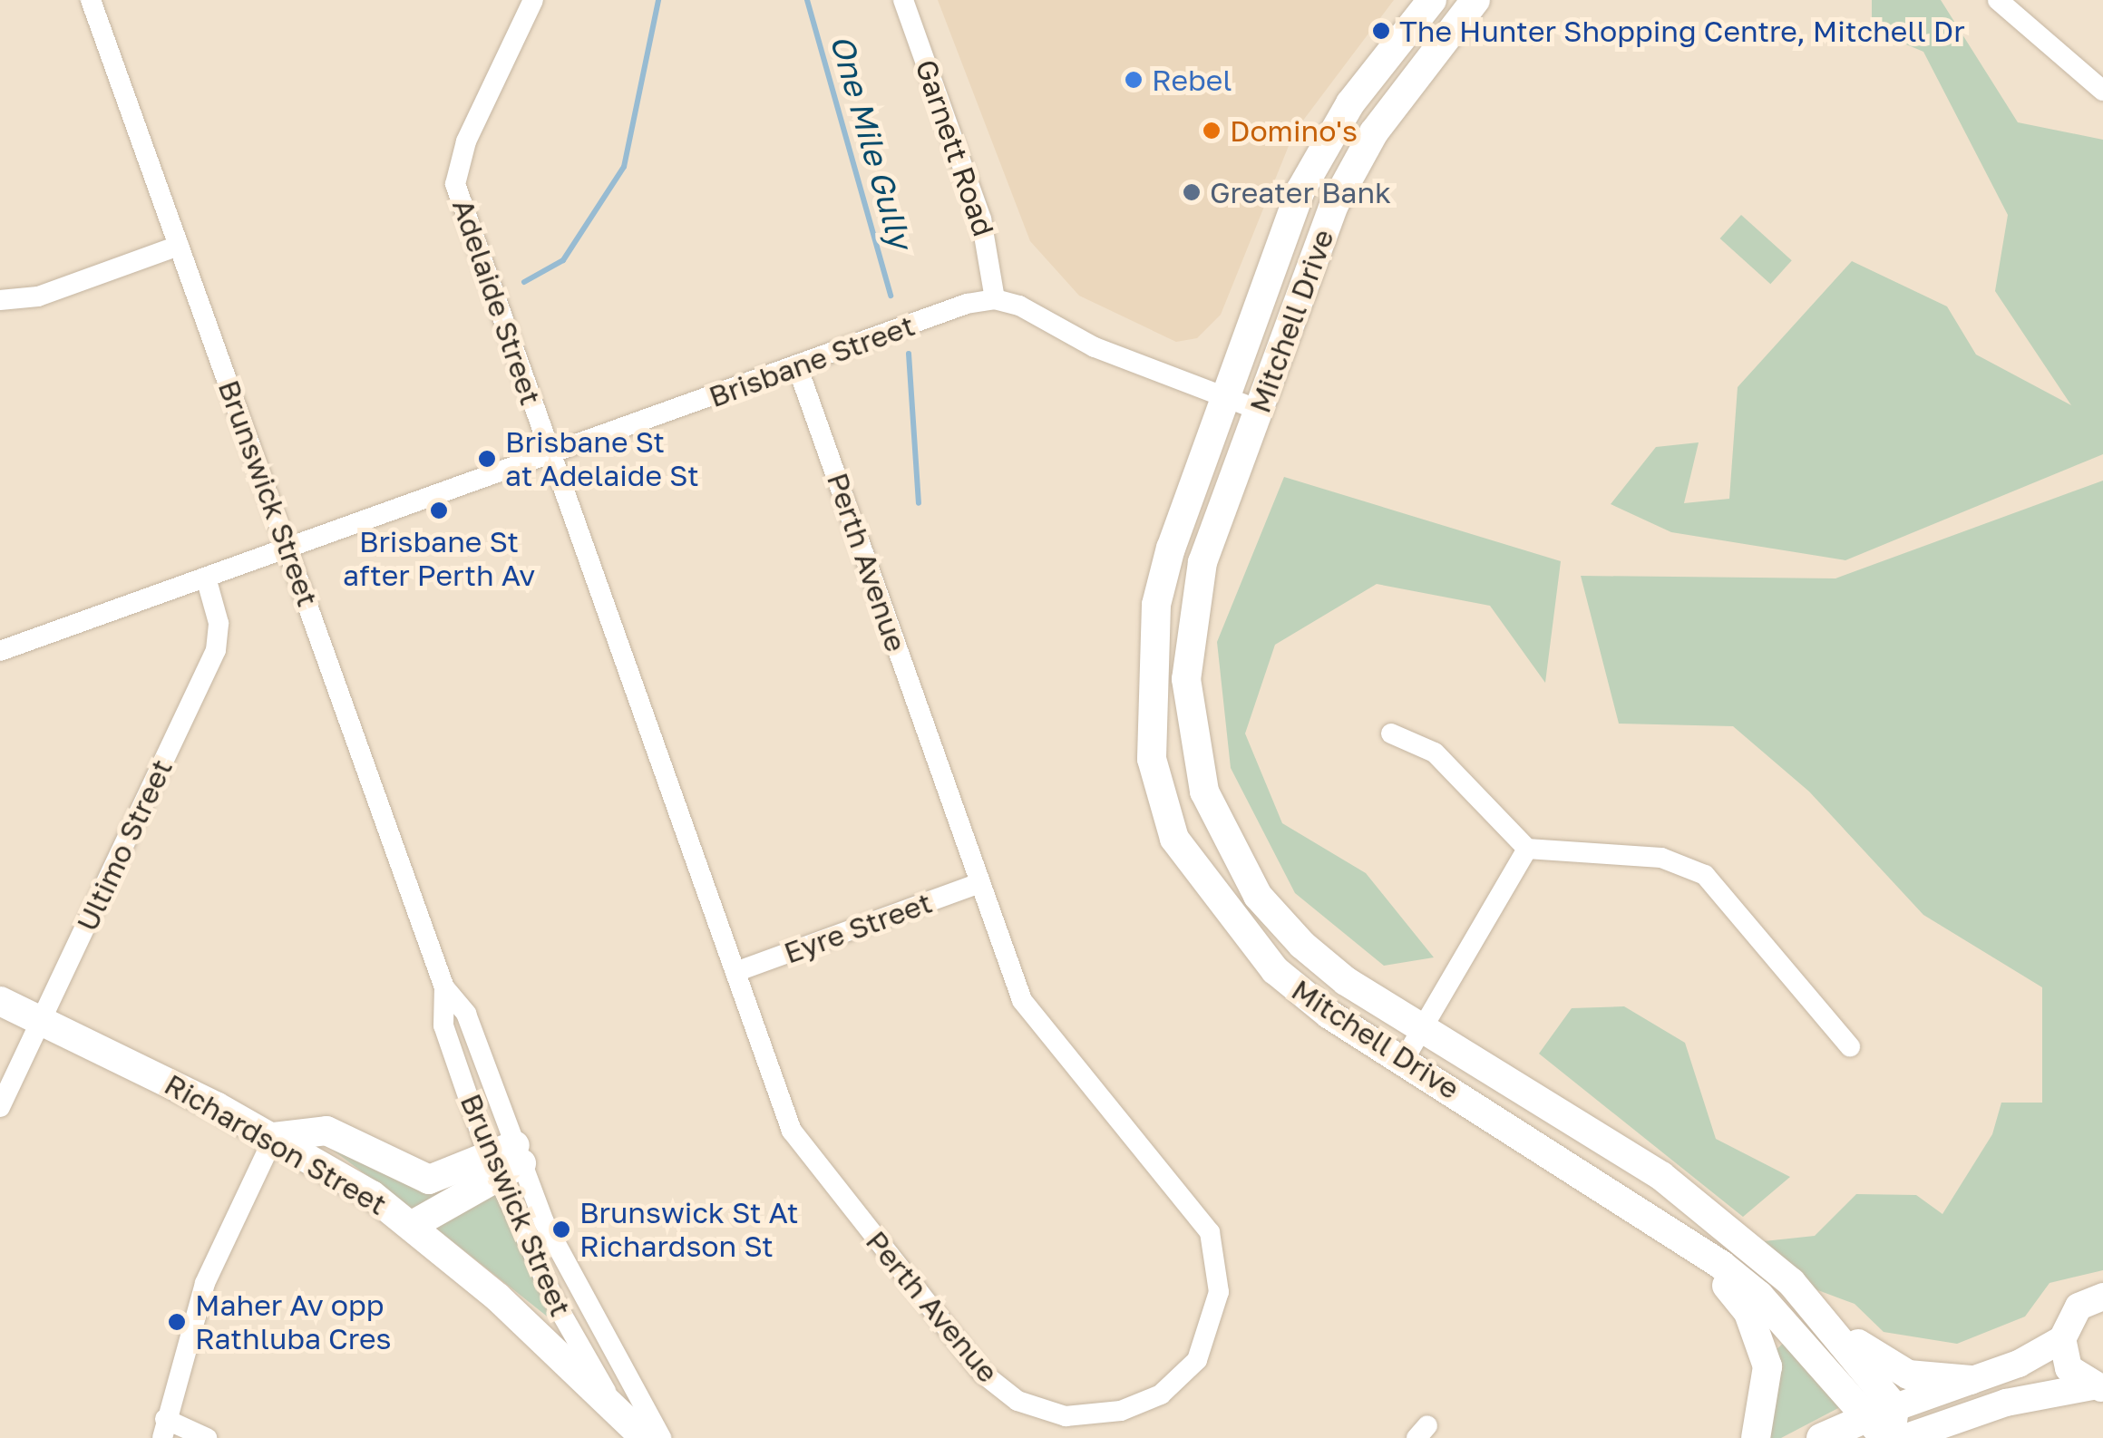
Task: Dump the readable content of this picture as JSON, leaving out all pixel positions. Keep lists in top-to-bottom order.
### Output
{
  "streets": {
    "main road": ["Mitchell Drive", "Richardson Street"],
    "street": [
      "Garnett Road",
      "Adelaide Street",
      "Brisbane Street",
      "Brunswick Street",
      "Perth Avenue",
      "Ultimo Street",
      "Eyre Street"
    ]
  },
  "crossings": [
    ["Garnett Road", "Brisbane Street"],
    ["Adelaide Street", "Brisbane Street"],
    ["Adelaide Street", "Perth Avenue"],
    ["Brisbane Street", "Brunswick Street"],
    ["Brisbane Street", "Perth Avenue"],
    ["Brisbane Street", "Ultimo Street"],
    ["Brunswick Street", "Richardson Street"],
    ["Perth Avenue", "Eyre Street"],
    ["Ultimo Street", "Richardson Street"]
  ],
  "water": ["One Mile Gully"],
  "places": [
    "The Hunter Shopping Centre, Mitchell Dr",
    "Rebel",
    "Domino's",
    "Greater Bank",
    "Brisbane St at Adelaide St",
    "Brisbane St after Perth Av",
    "Brunswick St At Richardson St",
    "Maher Av opp Rathluba Cres"
  ]
}
